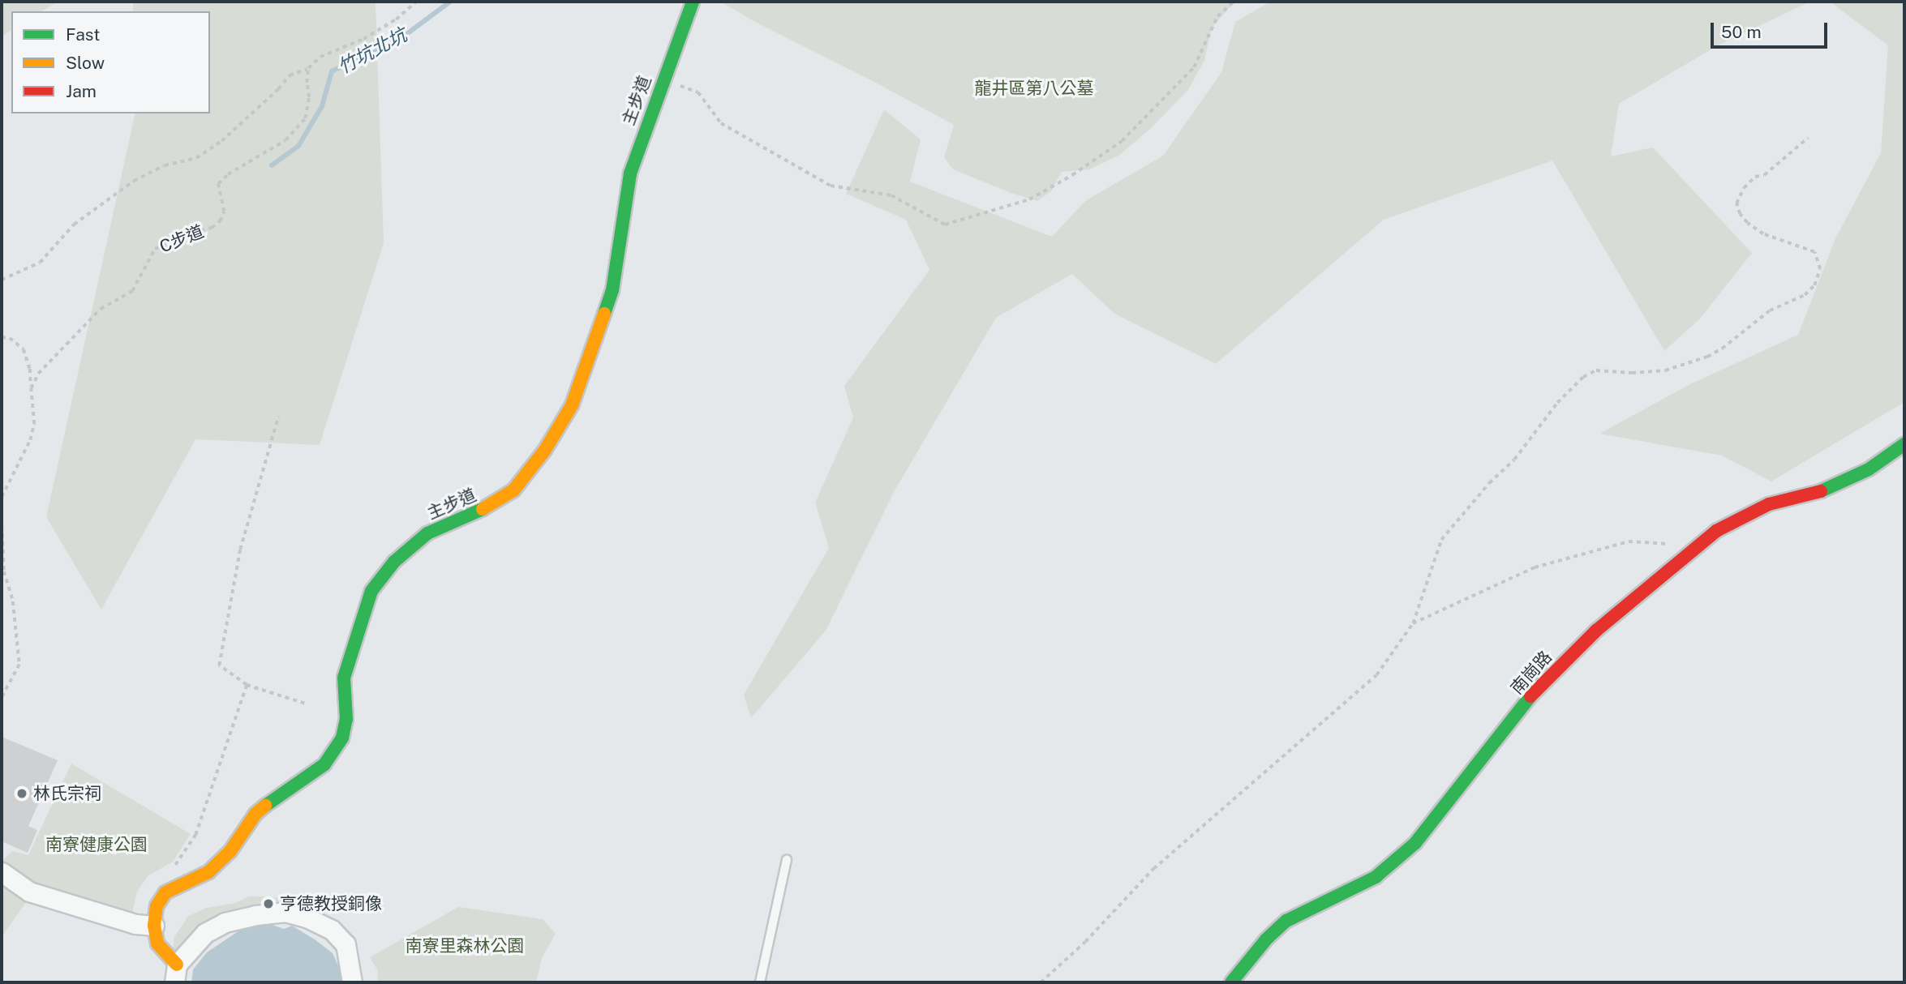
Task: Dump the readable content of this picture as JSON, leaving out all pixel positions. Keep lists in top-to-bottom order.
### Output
{
  "streets": {
    "street": ["主步道", "南崗路"],
    "path": ["C步道"]
  },
  "water": ["竹坑北坑"],
  "parks": ["龍井區第八公墓", "南寮健康公園", "南寮里森林公園"],
  "places": ["林氏宗祠", "亨德教授銅像"],
  "legend": ["Fast", "Slow", "Jam"],
  "scale_bar": "50 m"
}
